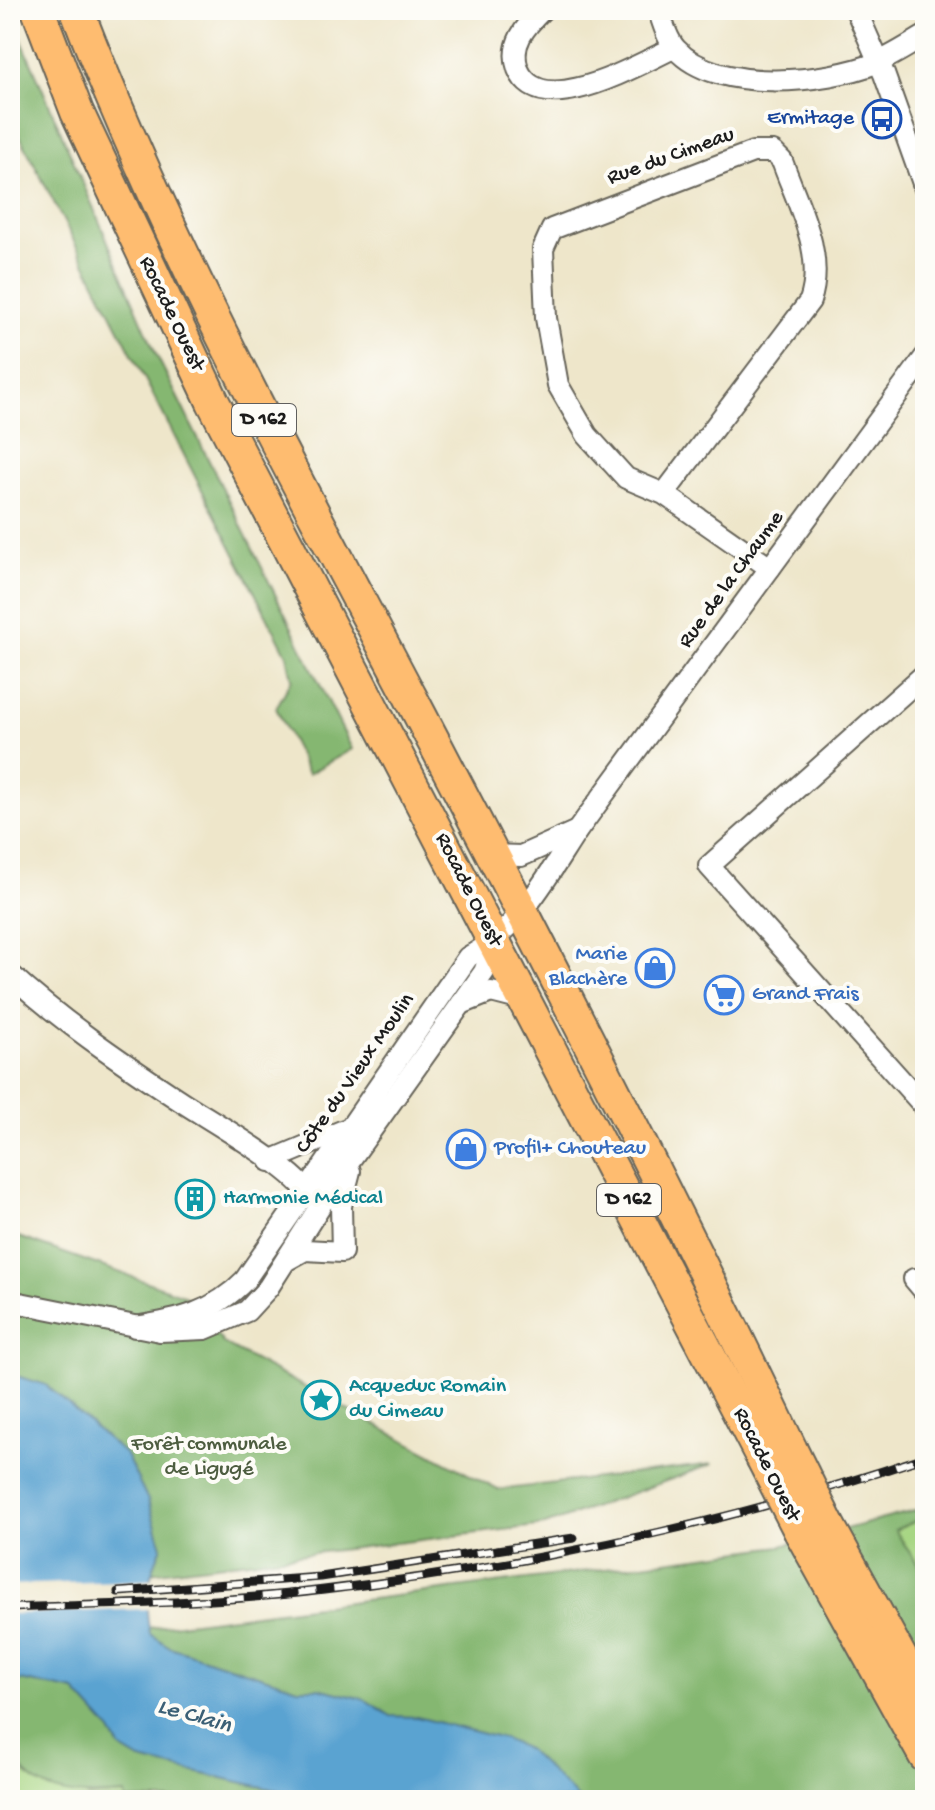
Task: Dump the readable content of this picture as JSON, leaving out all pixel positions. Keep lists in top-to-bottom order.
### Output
{
  "streets": {
    "main road": ["Rocade Ouest", "D 162"],
    "street": ["Rue du Cimeau", "Rue de la Chaume", "Côte du Vieux Moulin"]
  },
  "crossings": [
    ["Rue du Cimeau", "Rue de la Chaume"],
    ["Rocade Ouest", "Rue de la Chaume"],
    ["Rocade Ouest", "Côte du Vieux Moulin"],
    ["Rue de la Chaume", "Côte du Vieux Moulin"]
  ],
  "water": ["Le Clain"],
  "parks": ["Forêt communale de Ligugé"],
  "places": {
    "bus stop": ["Ermitage"],
    "shop": ["Marie Blachère", "Profil+ Chouteau"],
    "supermarket": ["Grand Frais"],
    "building": ["Harmonie Médical"],
    "place": ["Acqueduc Romain du Cimeau"]
  }
}
